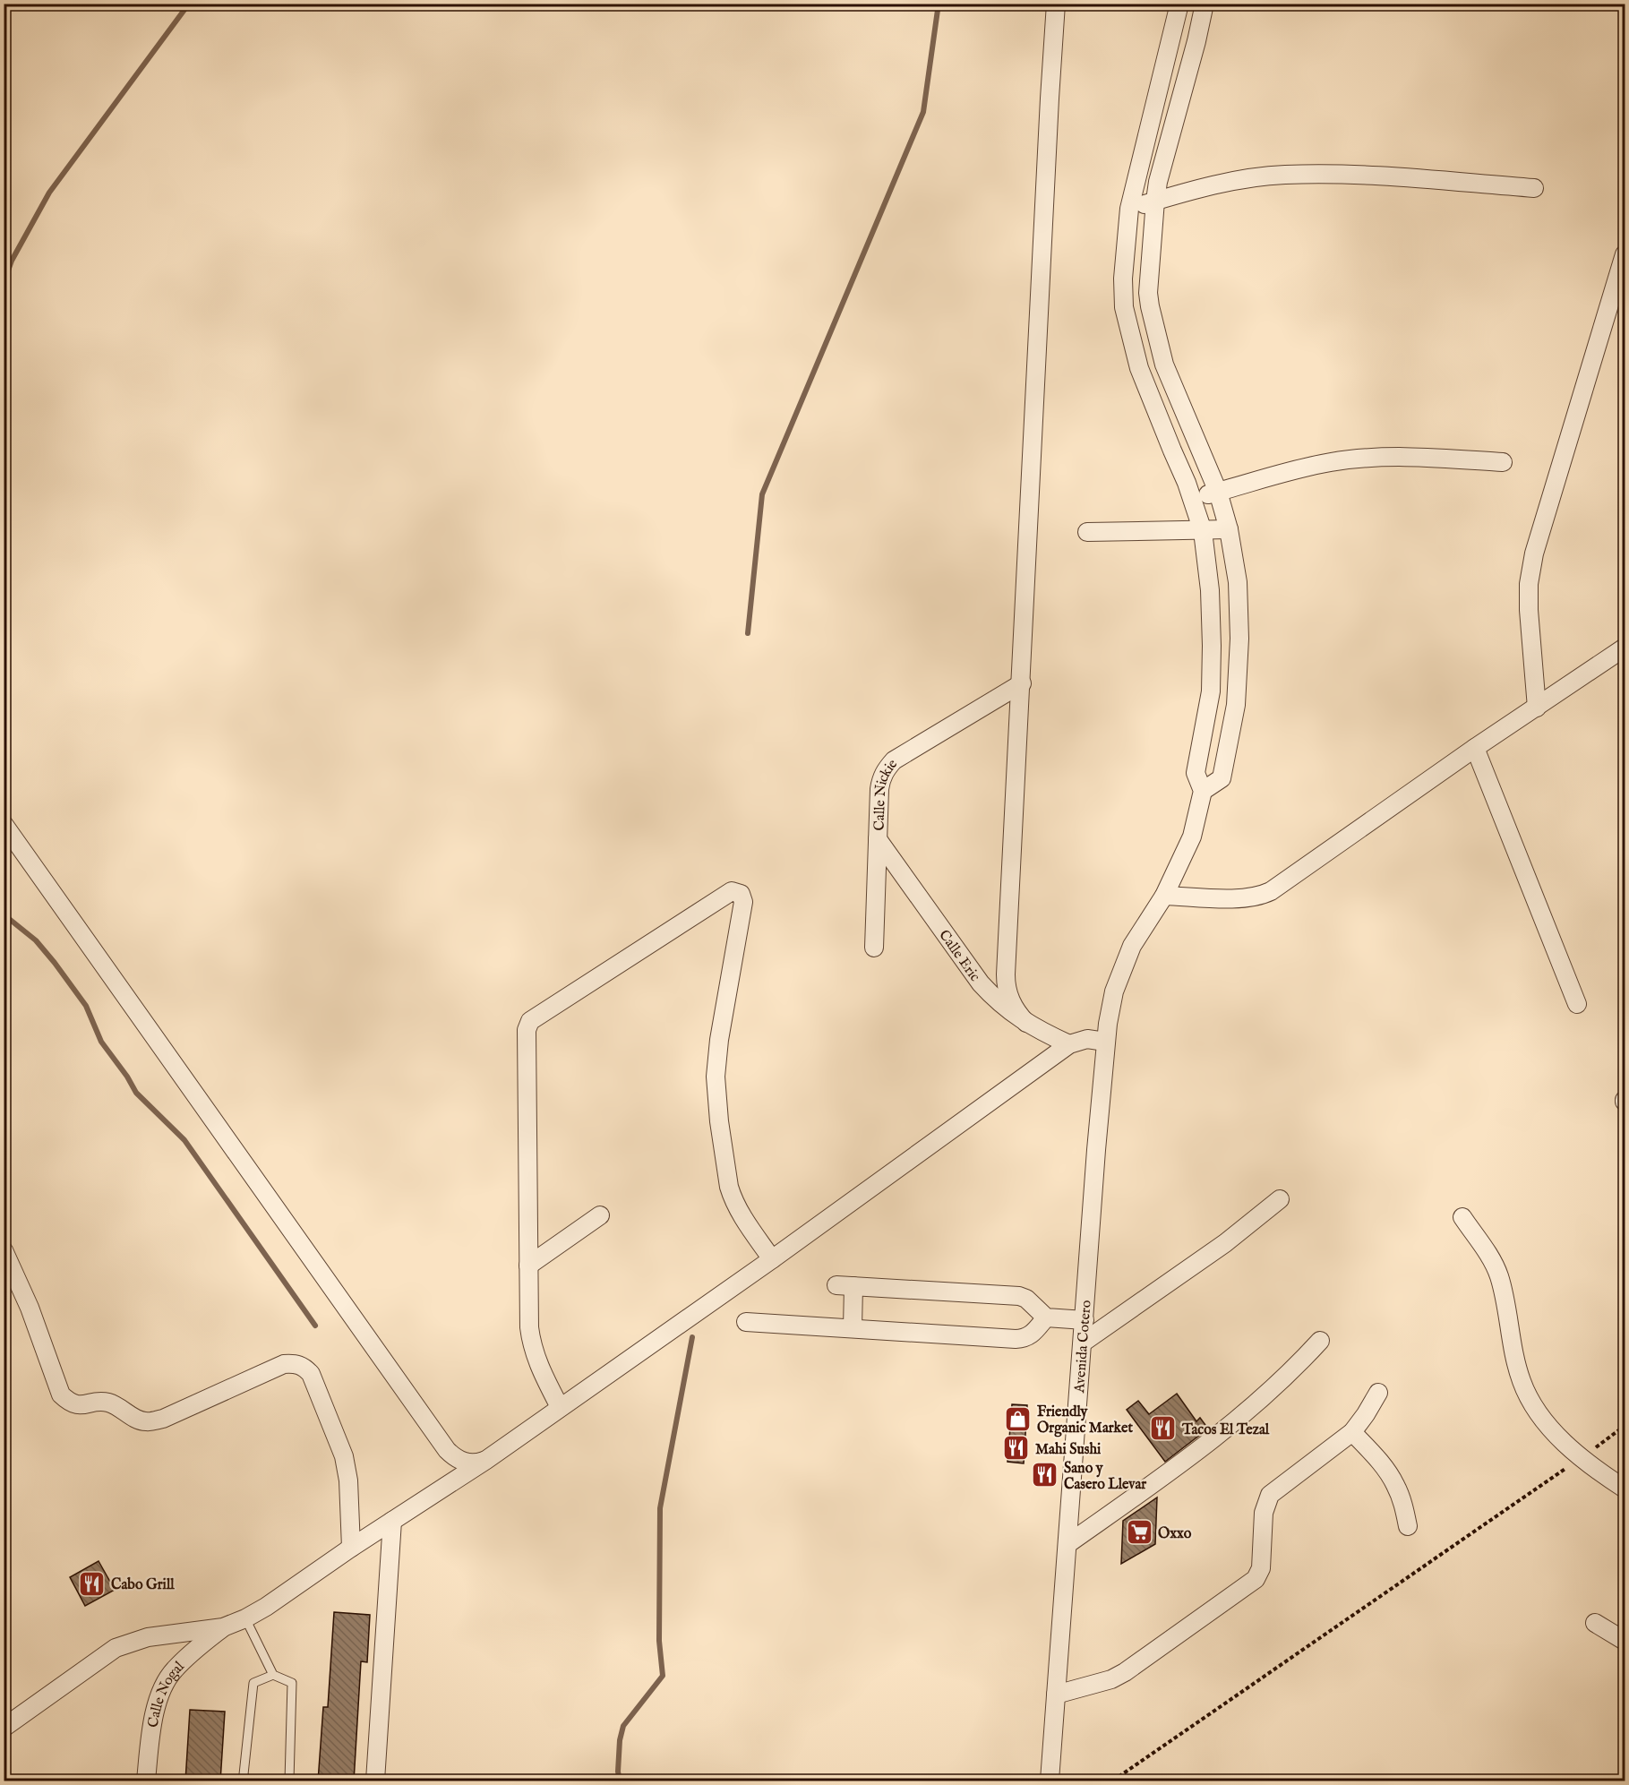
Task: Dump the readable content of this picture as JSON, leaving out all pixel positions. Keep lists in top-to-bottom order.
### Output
{
  "streets": {
    "street": [
      "Calle Nickie",
      "Calle Eric",
      "Avenida Cotero",
      "Calle Nogal"
    ]
  },
  "crossings": [
    ["Calle Nickie", "Calle Eric"]
  ],
  "places": {
    "shop": ["Friendly Organic Market"],
    "restaurant": [
      "Tacos El Tezal",
      "Mahi Sushi",
      "Sano y Casero Llevar",
      "Cabo Grill"
    ],
    "supermarket": ["Oxxo"]
  }
}
